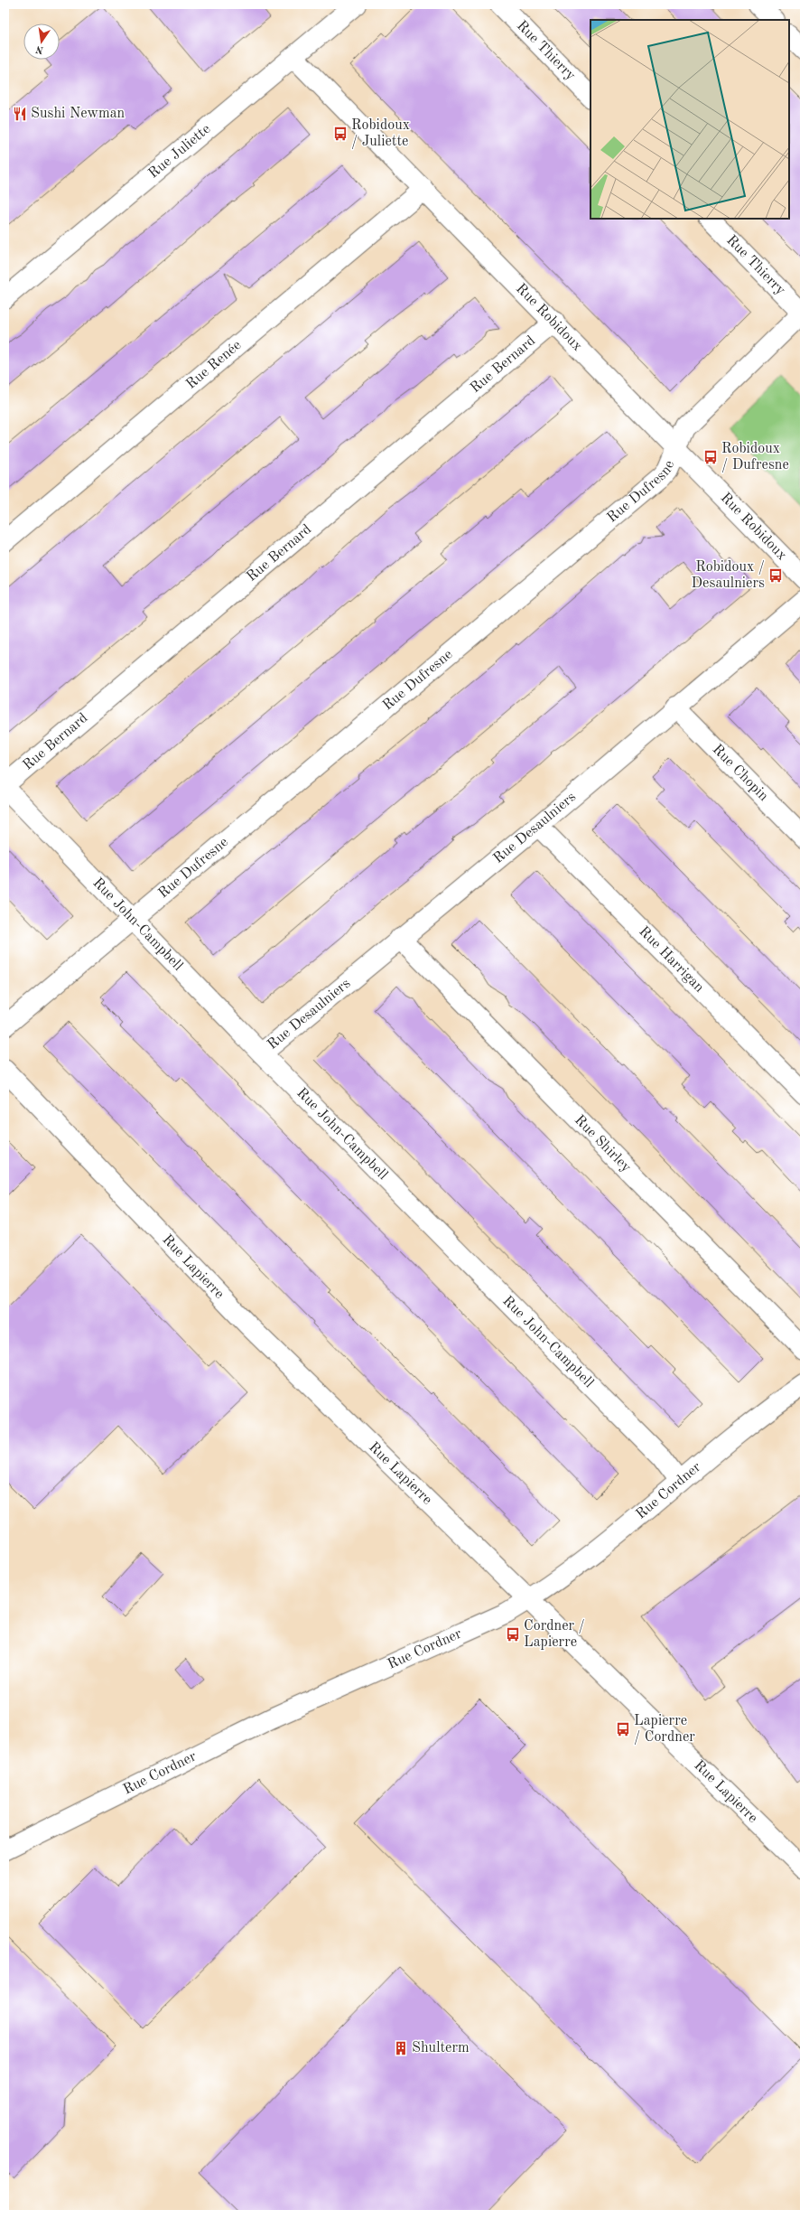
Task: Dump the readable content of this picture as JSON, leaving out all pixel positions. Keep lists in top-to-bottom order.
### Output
{
  "streets": {
    "street": [
      "Rue Thierry",
      "Rue Juliette",
      "Rue Robidoux",
      "Rue Renée",
      "Rue Bernard",
      "Rue Dufresne",
      "Rue Chopin",
      "Rue Desaulniers",
      "Rue John-Campbell",
      "Rue Harrigan",
      "Rue Shirley",
      "Rue Lapierre",
      "Rue Cordner"
    ]
  },
  "crossings": [
    ["Rue Thierry", "Rue Dufresne"],
    ["Rue Juliette", "Rue Robidoux"],
    ["Rue Robidoux", "Rue Renée"],
    ["Rue Robidoux", "Rue Bernard"],
    ["Rue Robidoux", "Rue Dufresne"],
    ["Rue Bernard", "Rue John-Campbell"],
    ["Rue Dufresne", "Rue John-Campbell"],
    ["Rue Chopin", "Rue Desaulniers"],
    ["Rue Desaulniers", "Rue John-Campbell"],
    ["Rue Desaulniers", "Rue Harrigan"],
    ["Rue Desaulniers", "Rue Shirley"],
    ["Rue John-Campbell", "Rue Cordner"],
    ["Rue Lapierre", "Rue Cordner"]
  ],
  "places": {
    "restaurant": ["Sushi Newman"],
    "bus stop": [
      "Robidoux / Juliette",
      "Robidoux / Dufresne",
      "Robidoux / Desaulniers",
      "Cordner / Lapierre",
      "Lapierre / Cordner"
    ],
    "building": ["Shulterm"]
  },
  "north": "bottom"
}
